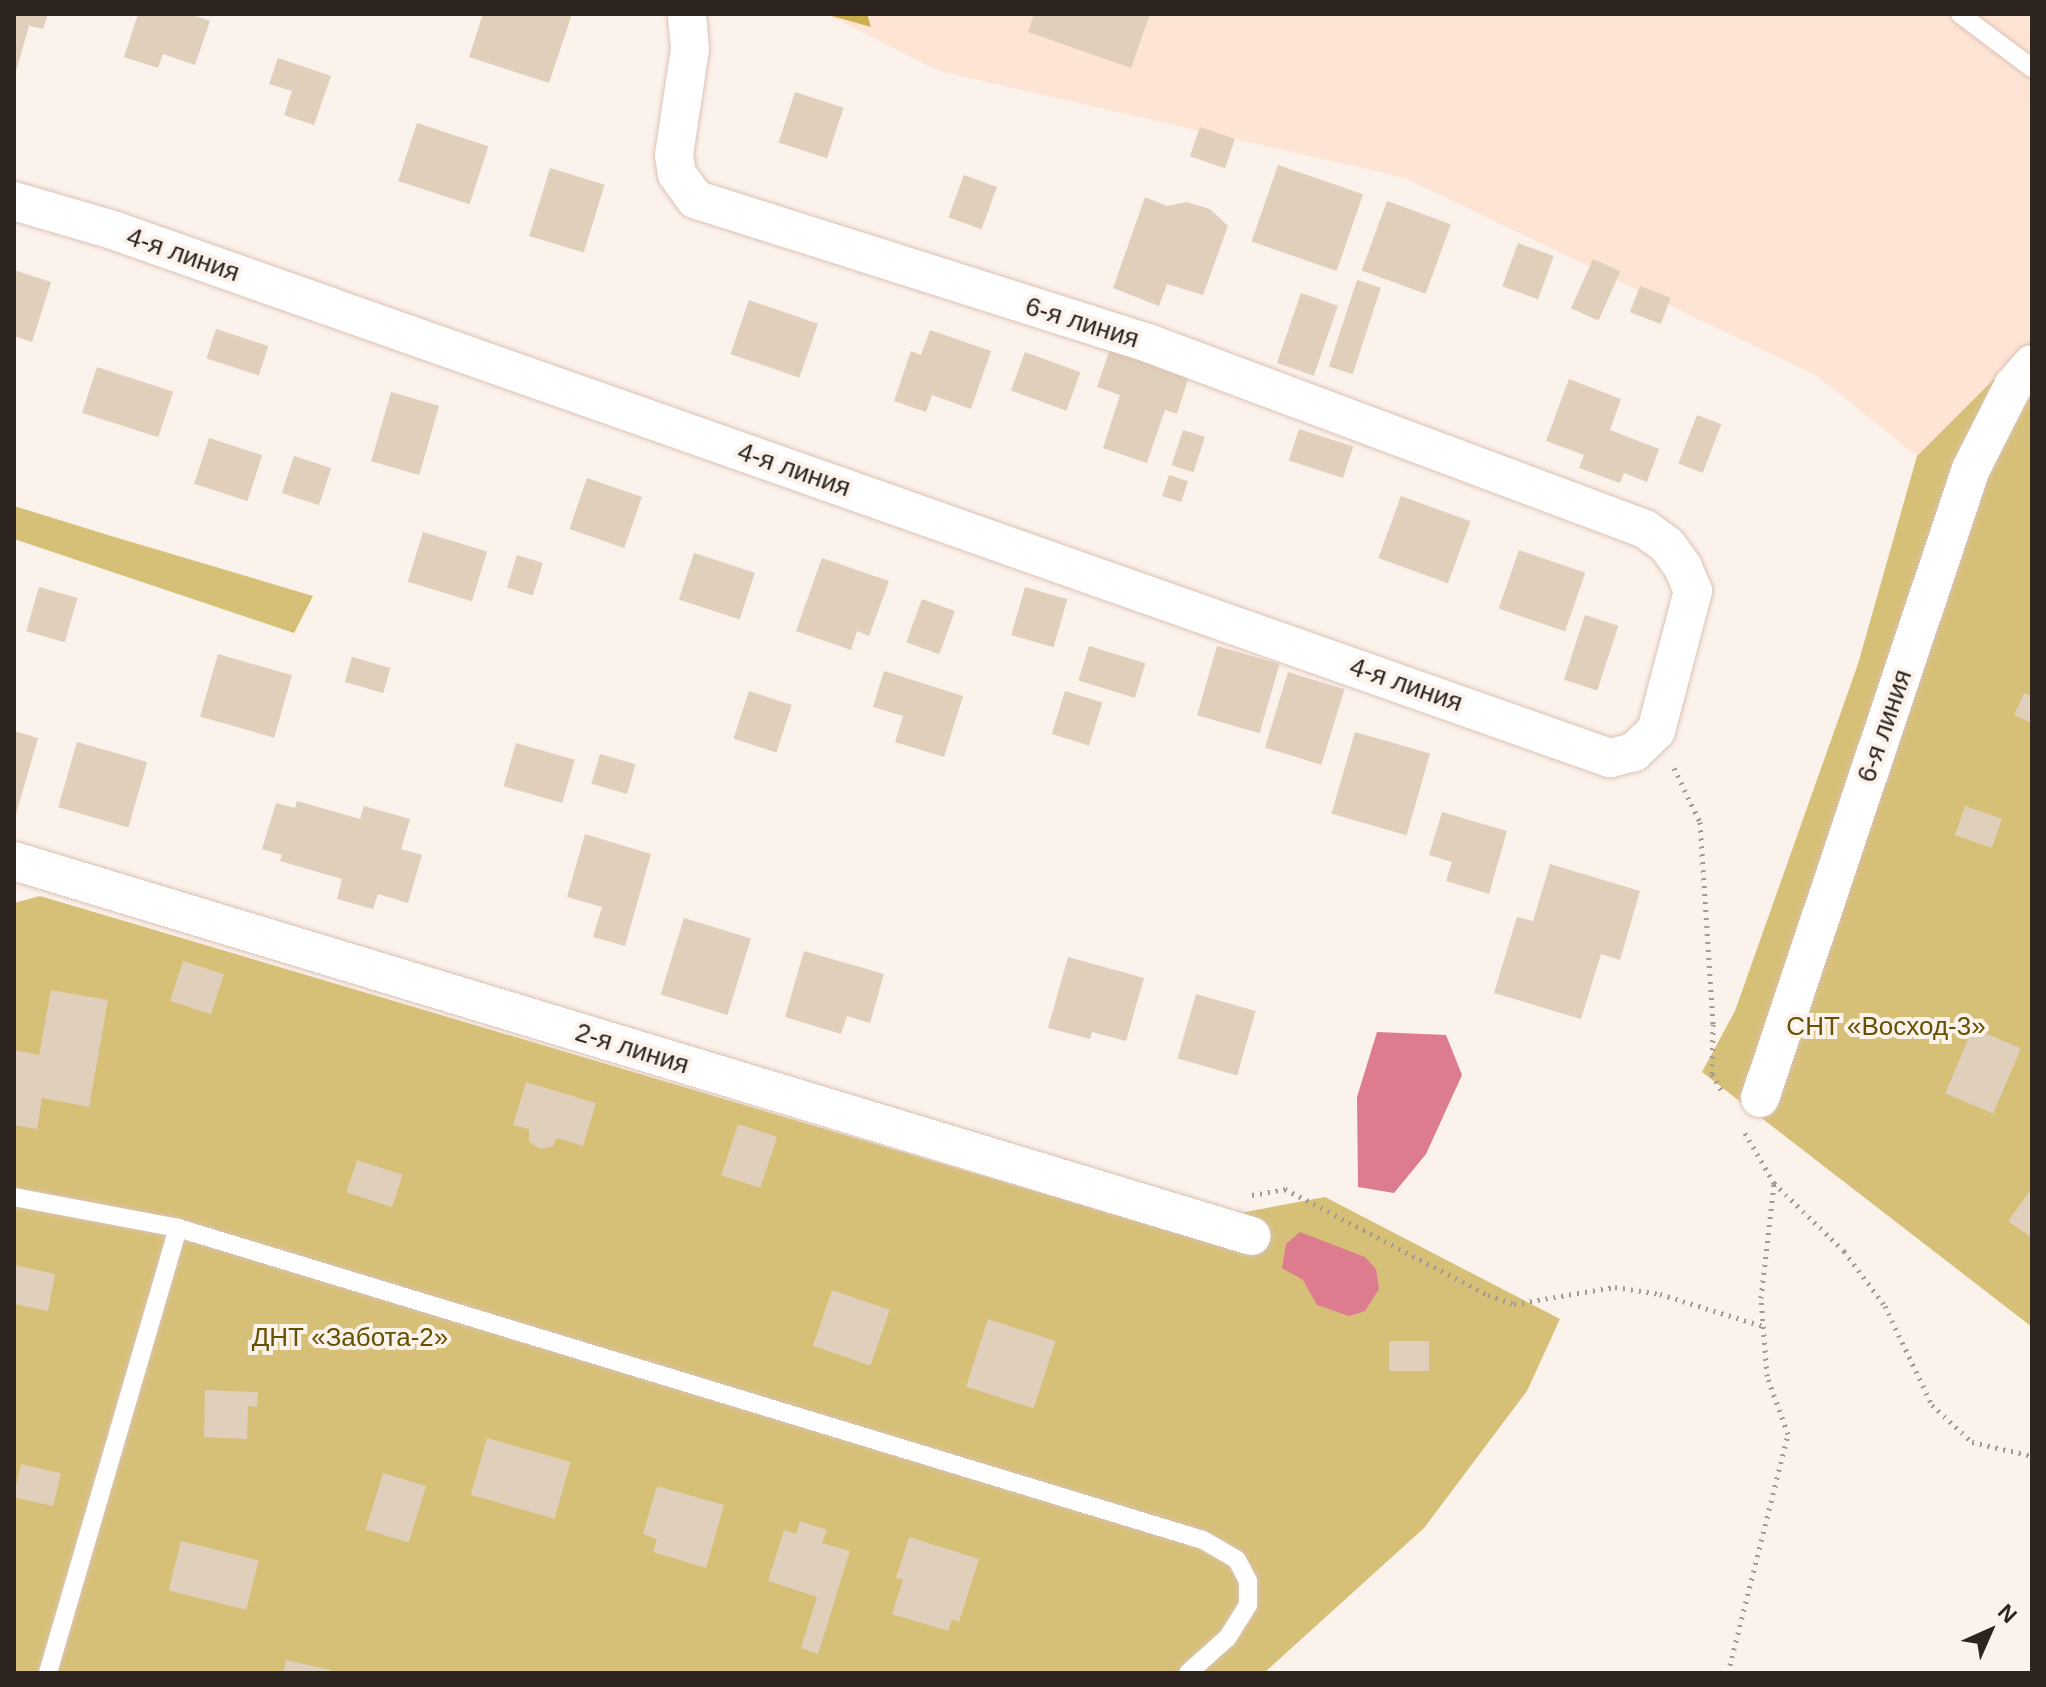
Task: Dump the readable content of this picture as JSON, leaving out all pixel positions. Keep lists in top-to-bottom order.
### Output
{
  "streets": {
    "street": ["4-я линия", "6-я линия", "2-я линия"]
  },
  "crossings": [
    ["4-я линия", "6-я линия"]
  ],
  "parks": ["СНТ «Восход-3»", "ДНТ «Забота-2»"],
  "north": "top right"
}
